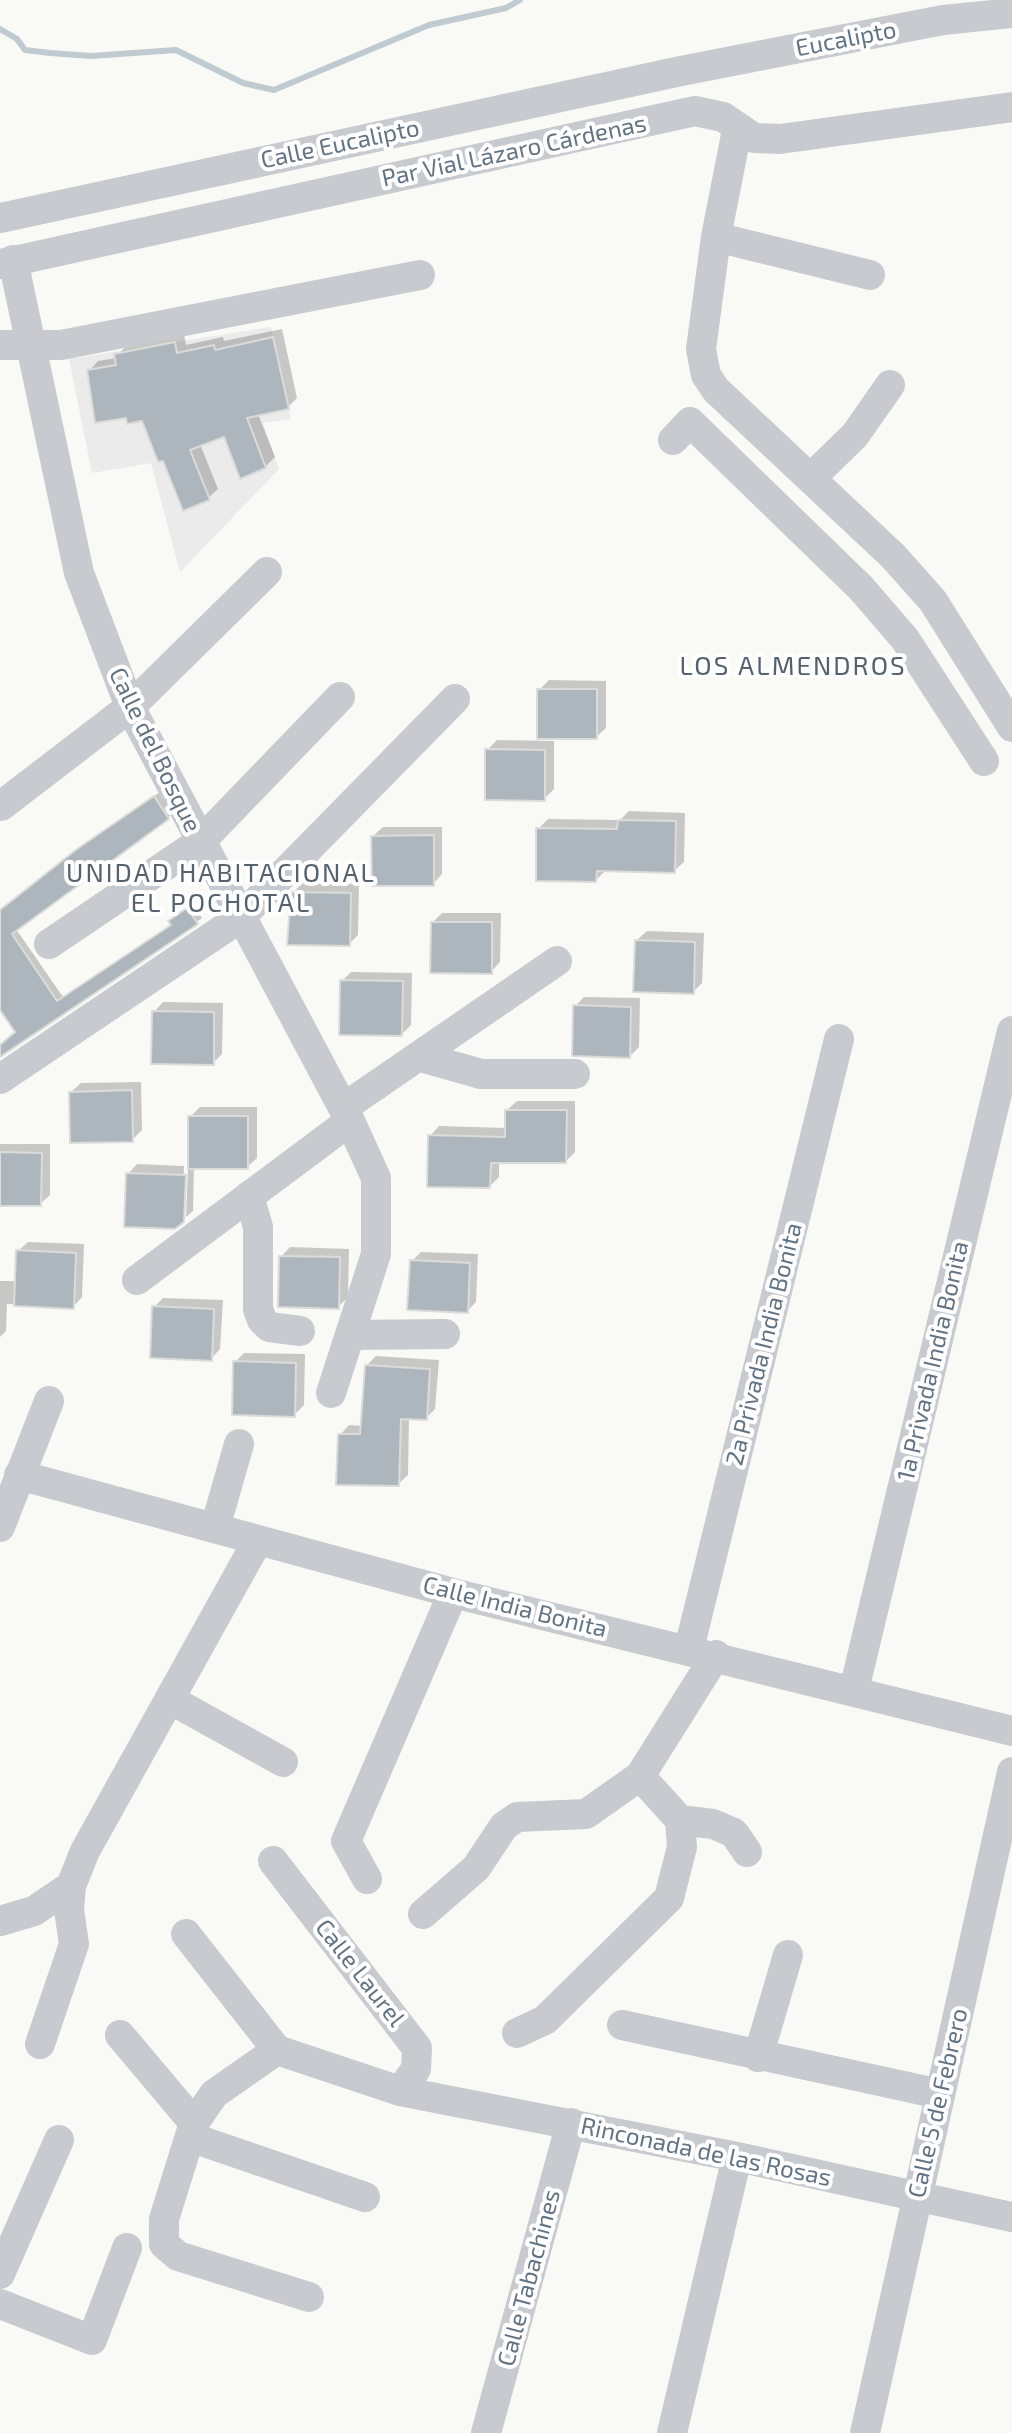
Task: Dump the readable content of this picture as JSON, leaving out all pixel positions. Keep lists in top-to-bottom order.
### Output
{
  "streets": {
    "street": [
      "Eucalipto",
      "Calle Eucalipto",
      "Par Vial Lázaro Cárdenas",
      "Calle del Bosque",
      "2a Privada India Bonita",
      "1a Privada India Bonita",
      "Calle India Bonita",
      "Calle Laurel",
      "Calle 5 de Febrero",
      "Rinconada de las Rosas",
      "Calle Tabachines"
    ]
  },
  "crossings": [
    ["Eucalipto", "Calle Eucalipto"],
    ["Par Vial Lázaro Cárdenas", "Calle del Bosque"],
    ["2a Privada India Bonita", "Calle India Bonita"],
    ["1a Privada India Bonita", "Calle India Bonita"],
    ["Calle Laurel", "Rinconada de las Rosas"],
    ["Calle 5 de Febrero", "Rinconada de las Rosas"],
    ["Rinconada de las Rosas", "Calle Tabachines"]
  ],
  "districts": ["LOS ALMENDROS", "UNIDAD HABITACIONAL EL POCHOTAL"]
}
